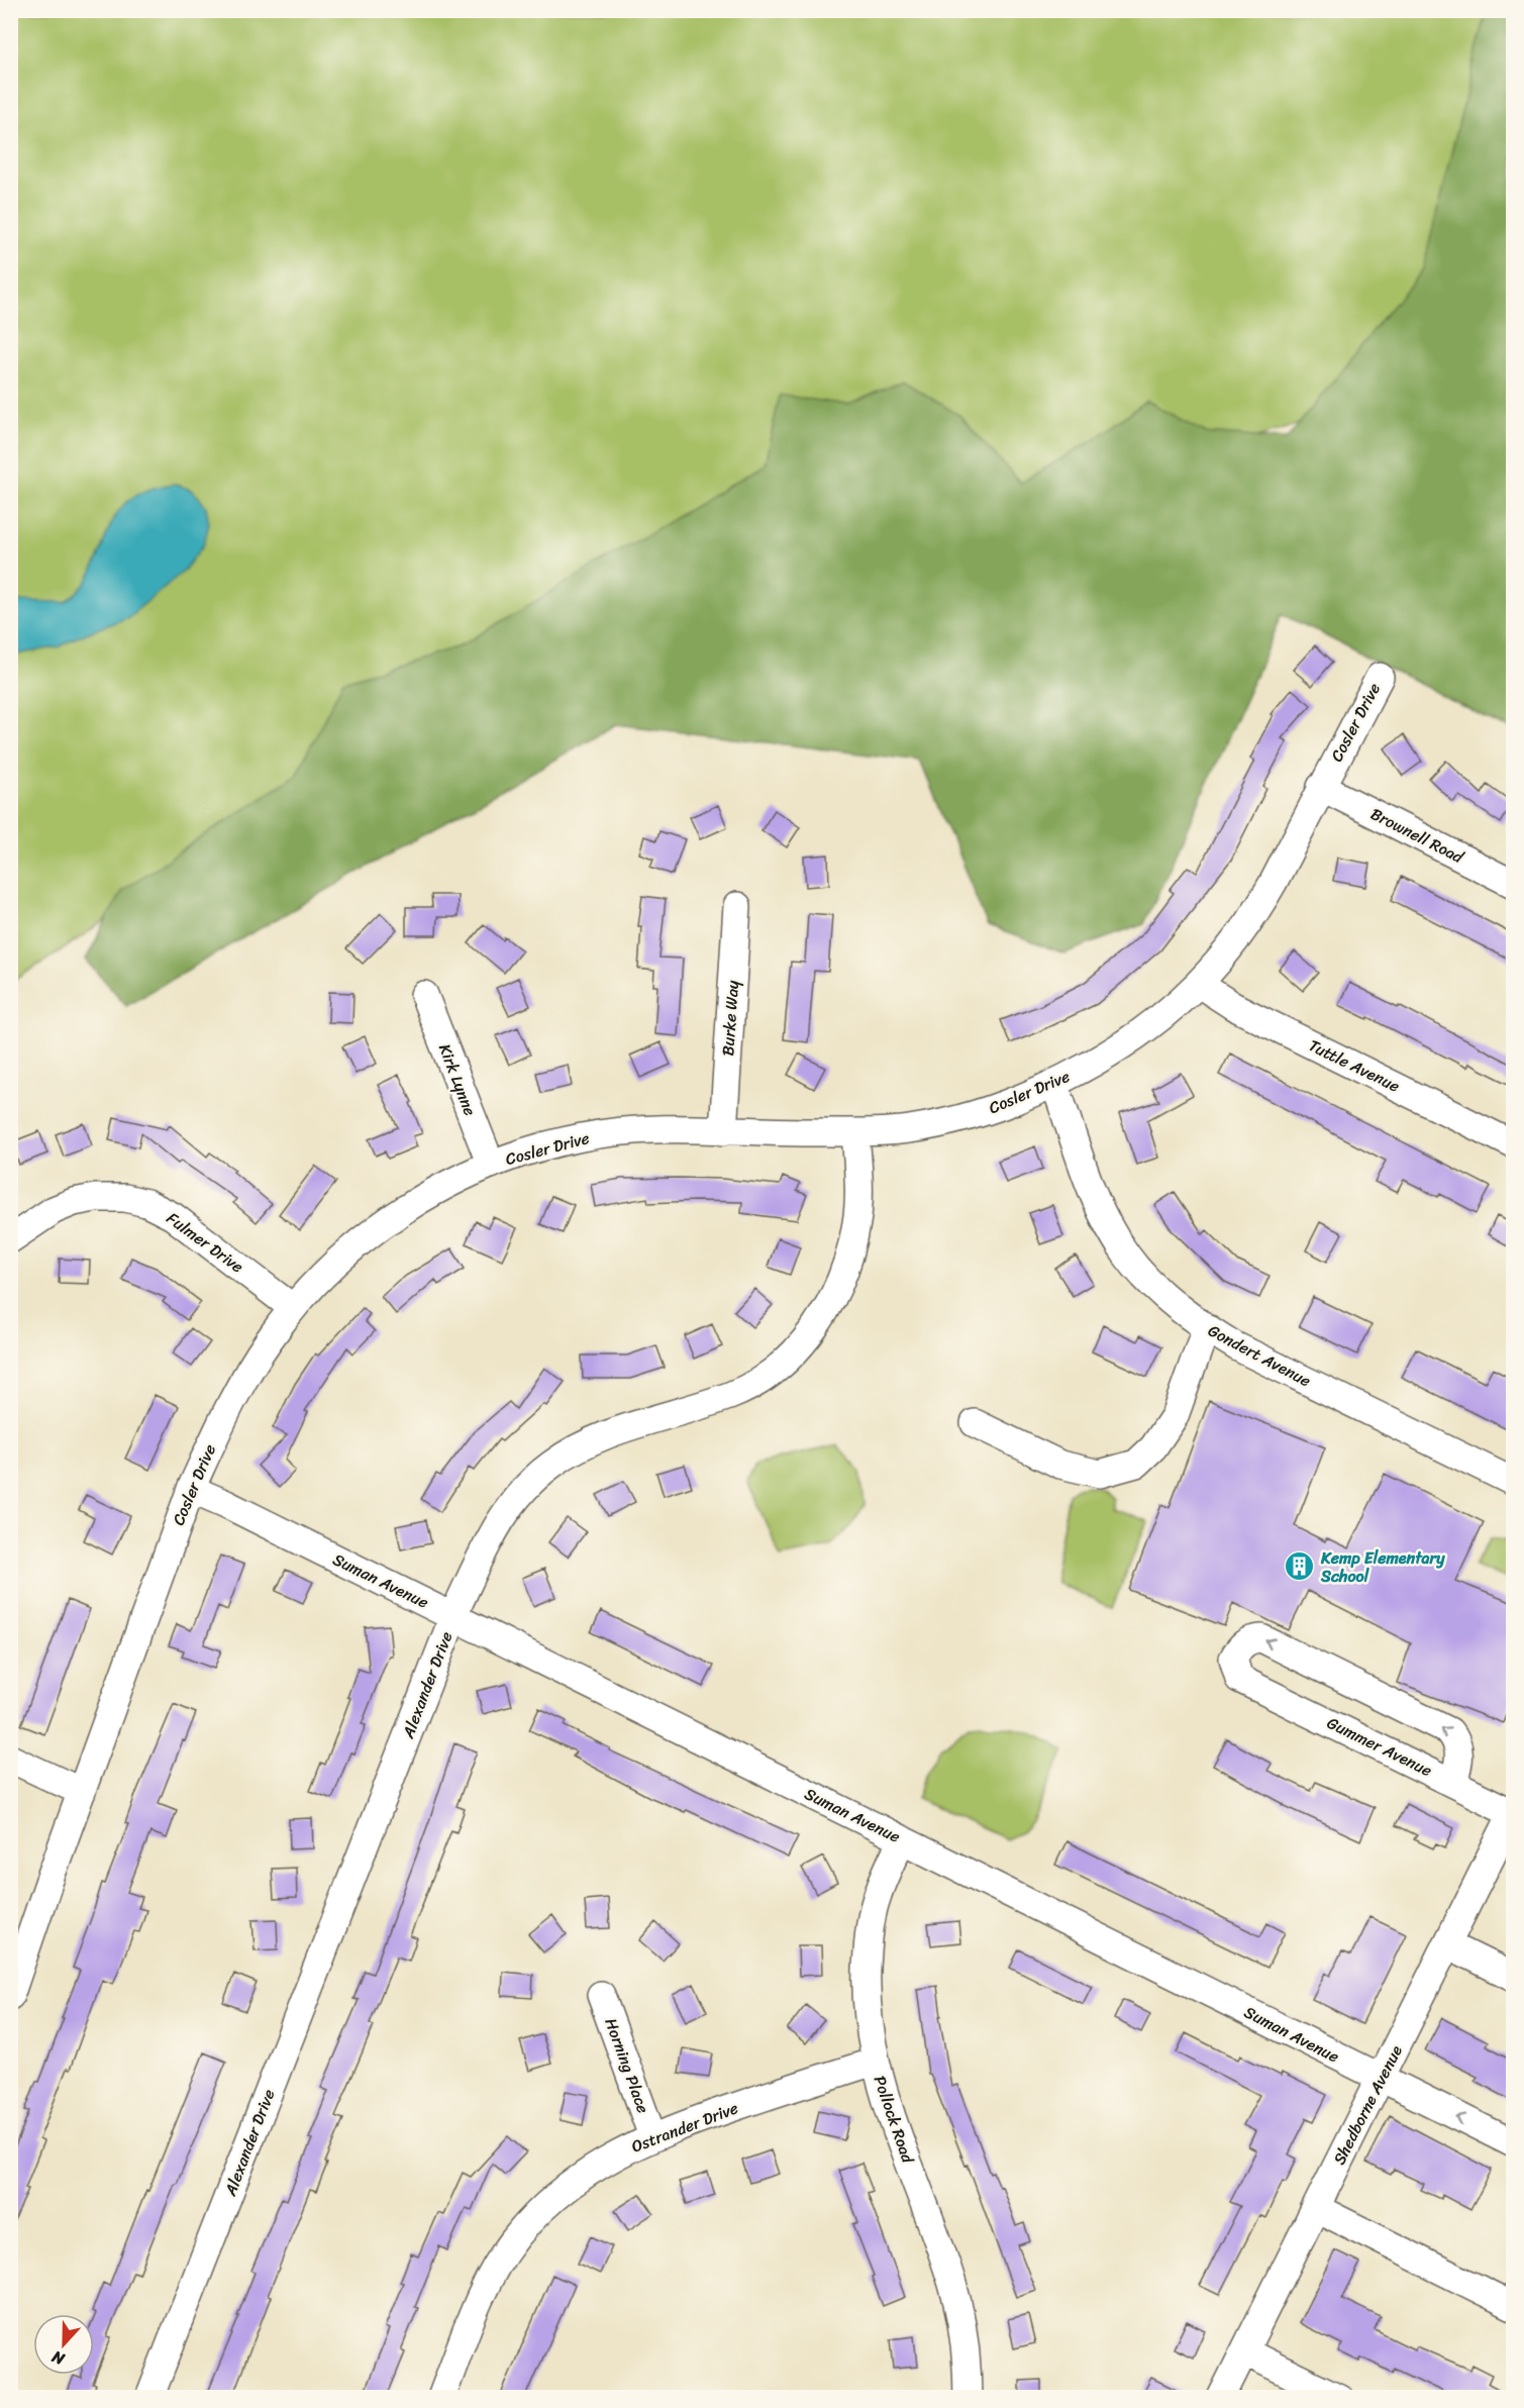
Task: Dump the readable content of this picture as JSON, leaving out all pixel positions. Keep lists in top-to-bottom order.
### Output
{
  "streets": {
    "street": [
      "Cosler Drive",
      "Brownell Road",
      "Burke Way",
      "Tuttle Avenue",
      "Kirk Lynne",
      "Fulmer Drive",
      "Gondert Avenue",
      "Suman Avenue",
      "Alexander Drive",
      "Gummer Avenue",
      "Horning Place",
      "Shedborne Avenue",
      "Pollock Road",
      "Ostrander Drive"
    ]
  },
  "crossings": [
    ["Cosler Drive", "Brownell Road"],
    ["Cosler Drive", "Burke Way"],
    ["Cosler Drive", "Tuttle Avenue"],
    ["Cosler Drive", "Kirk Lynne"],
    ["Cosler Drive", "Fulmer Drive"],
    ["Cosler Drive", "Gondert Avenue"],
    ["Cosler Drive", "Suman Avenue"],
    ["Cosler Drive", "Alexander Drive"],
    ["Suman Avenue", "Alexander Drive"],
    ["Suman Avenue", "Shedborne Avenue"],
    ["Suman Avenue", "Pollock Road"],
    ["Gummer Avenue", "Shedborne Avenue"],
    ["Horning Place", "Ostrander Drive"],
    ["Pollock Road", "Ostrander Drive"]
  ],
  "places": {
    "building": ["Kemp Elementary School"]
  },
  "north": "bottom"
}
